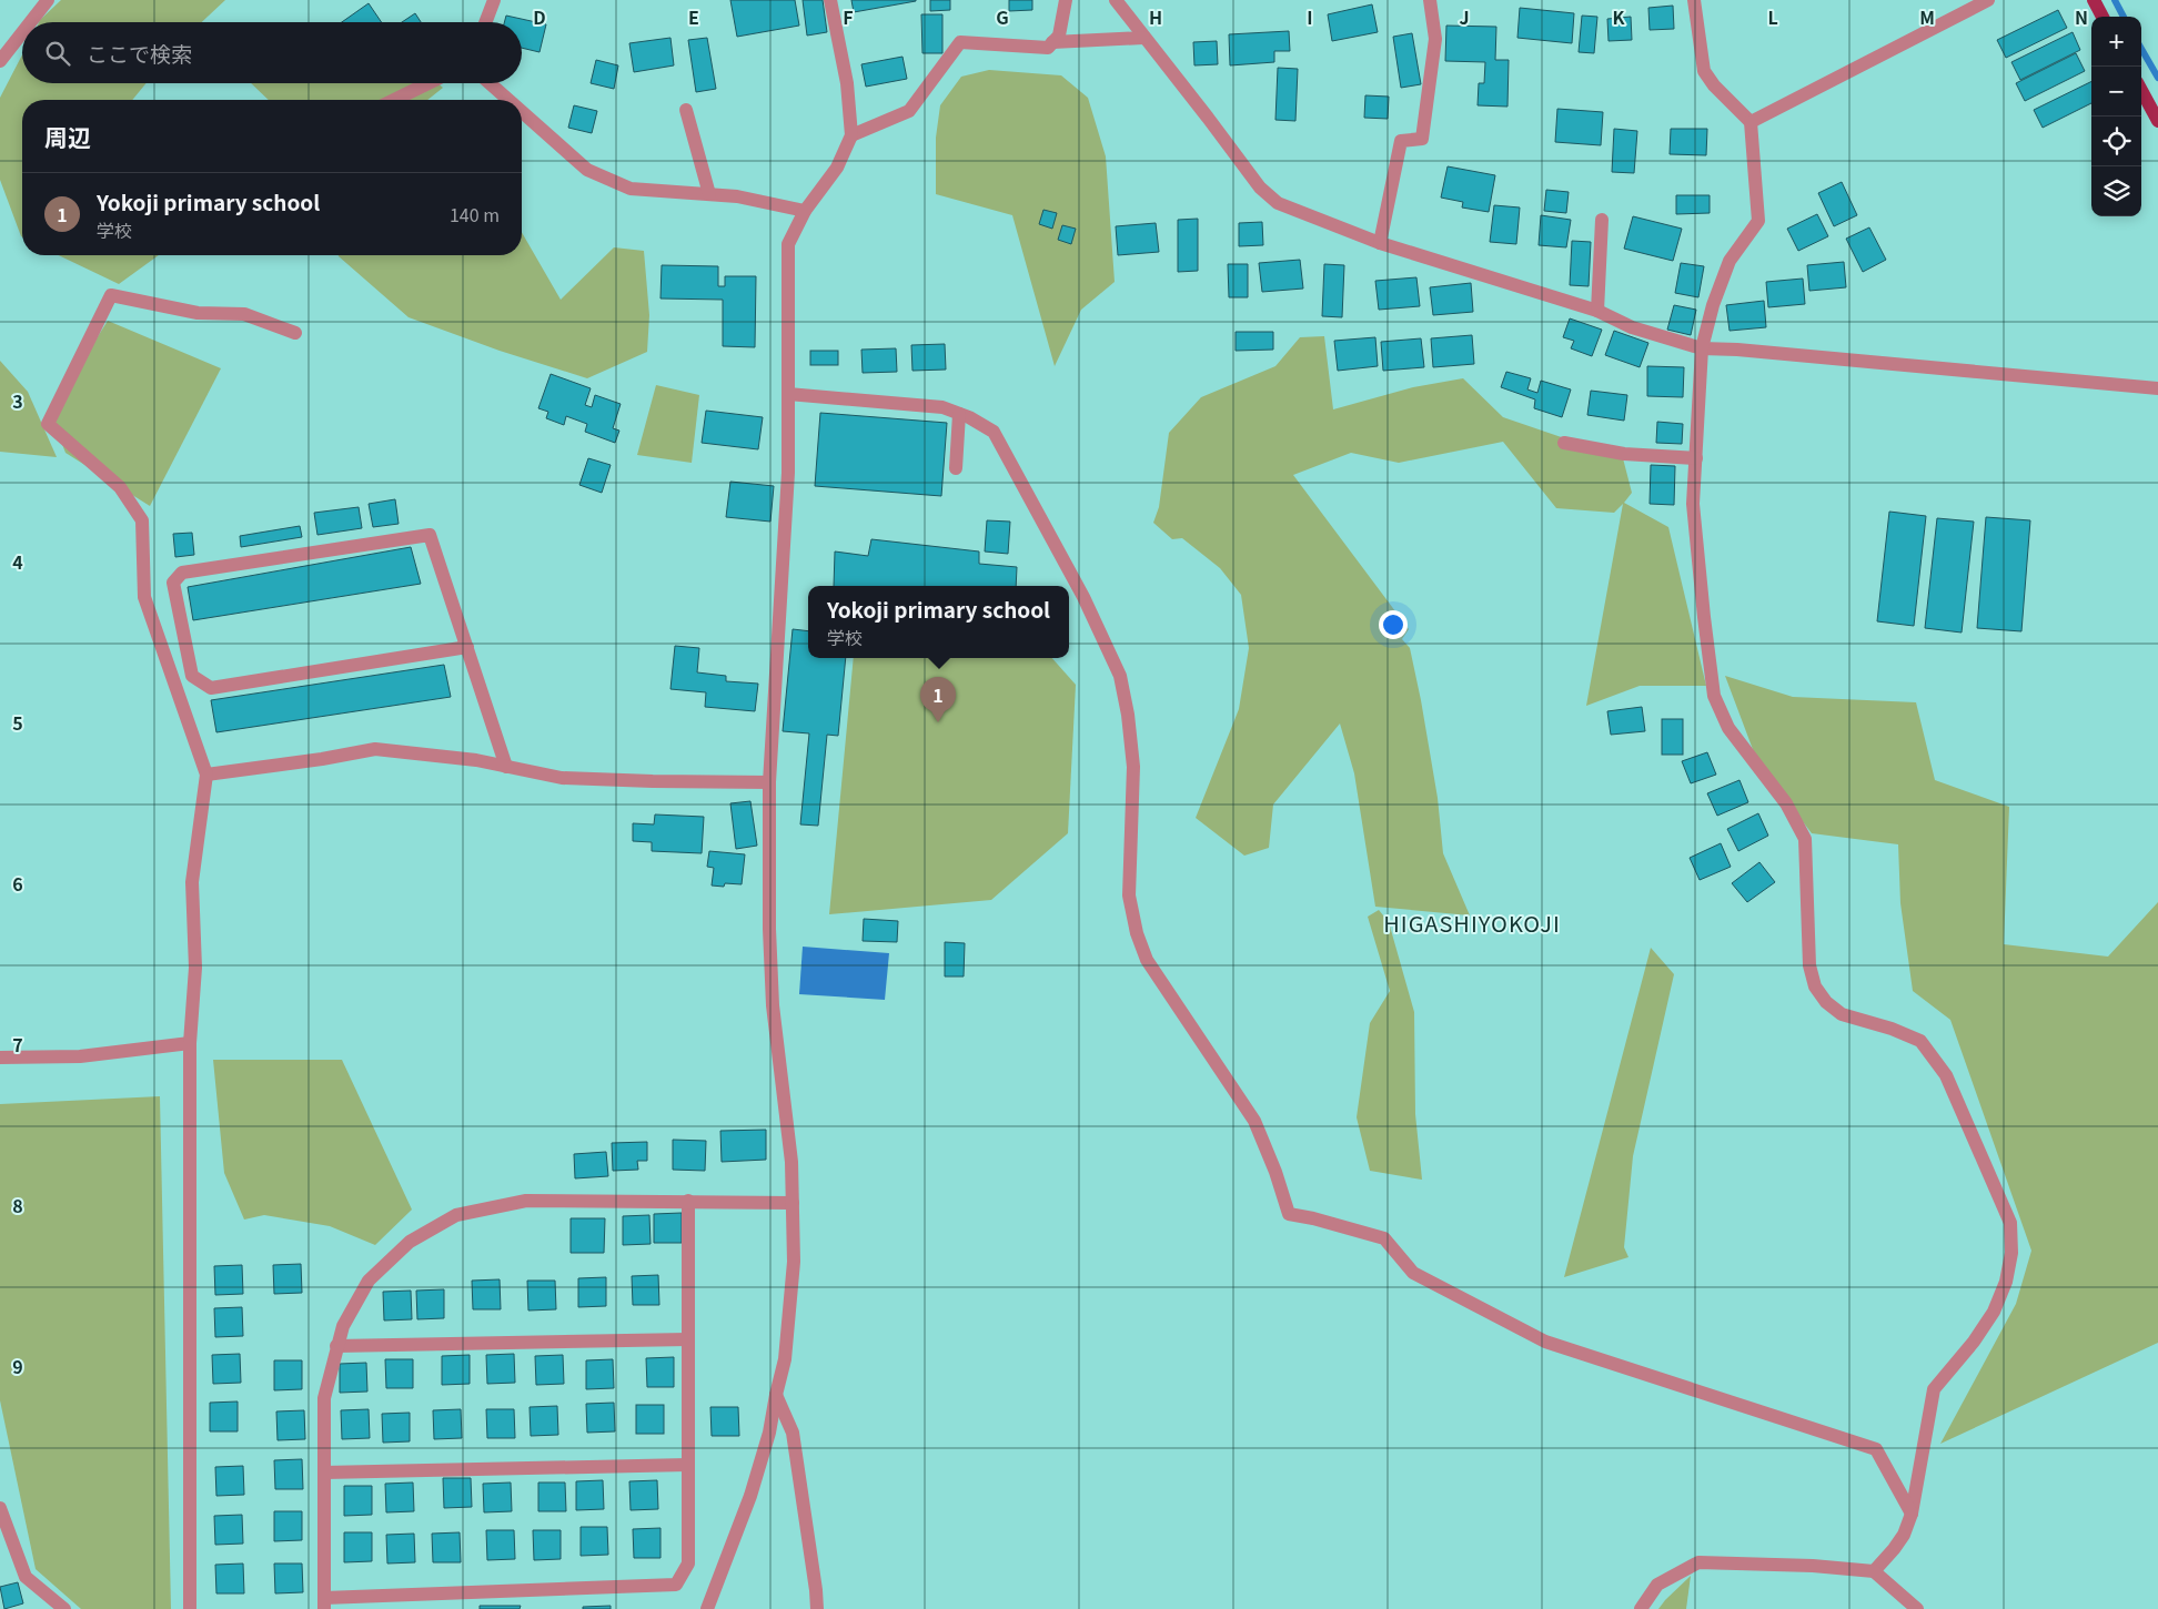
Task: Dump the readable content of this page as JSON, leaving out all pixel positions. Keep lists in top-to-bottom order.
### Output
{
  "districts": ["HIGASHIYOKOJI"],
  "page": {
    "map_buttons": ["+", "−"],
    "search": "ここで検索",
    "heading": "周辺",
    "list": [
      {
        "mark": "1",
        "name": "Yokoji primary school",
        "note": "学校",
        "value": "140 m"
      }
    ],
    "popup": ["Yokoji primary school", "学校"],
    "pins": "1"
  },
  "grid": {
    "columns": [
      "D",
      "E",
      "F",
      "G",
      "H",
      "I",
      "J",
      "K",
      "L",
      "M",
      "N"
    ],
    "rows": [
      "3",
      "4",
      "5",
      "6",
      "7",
      "8",
      "9"
    ]
  }
}
